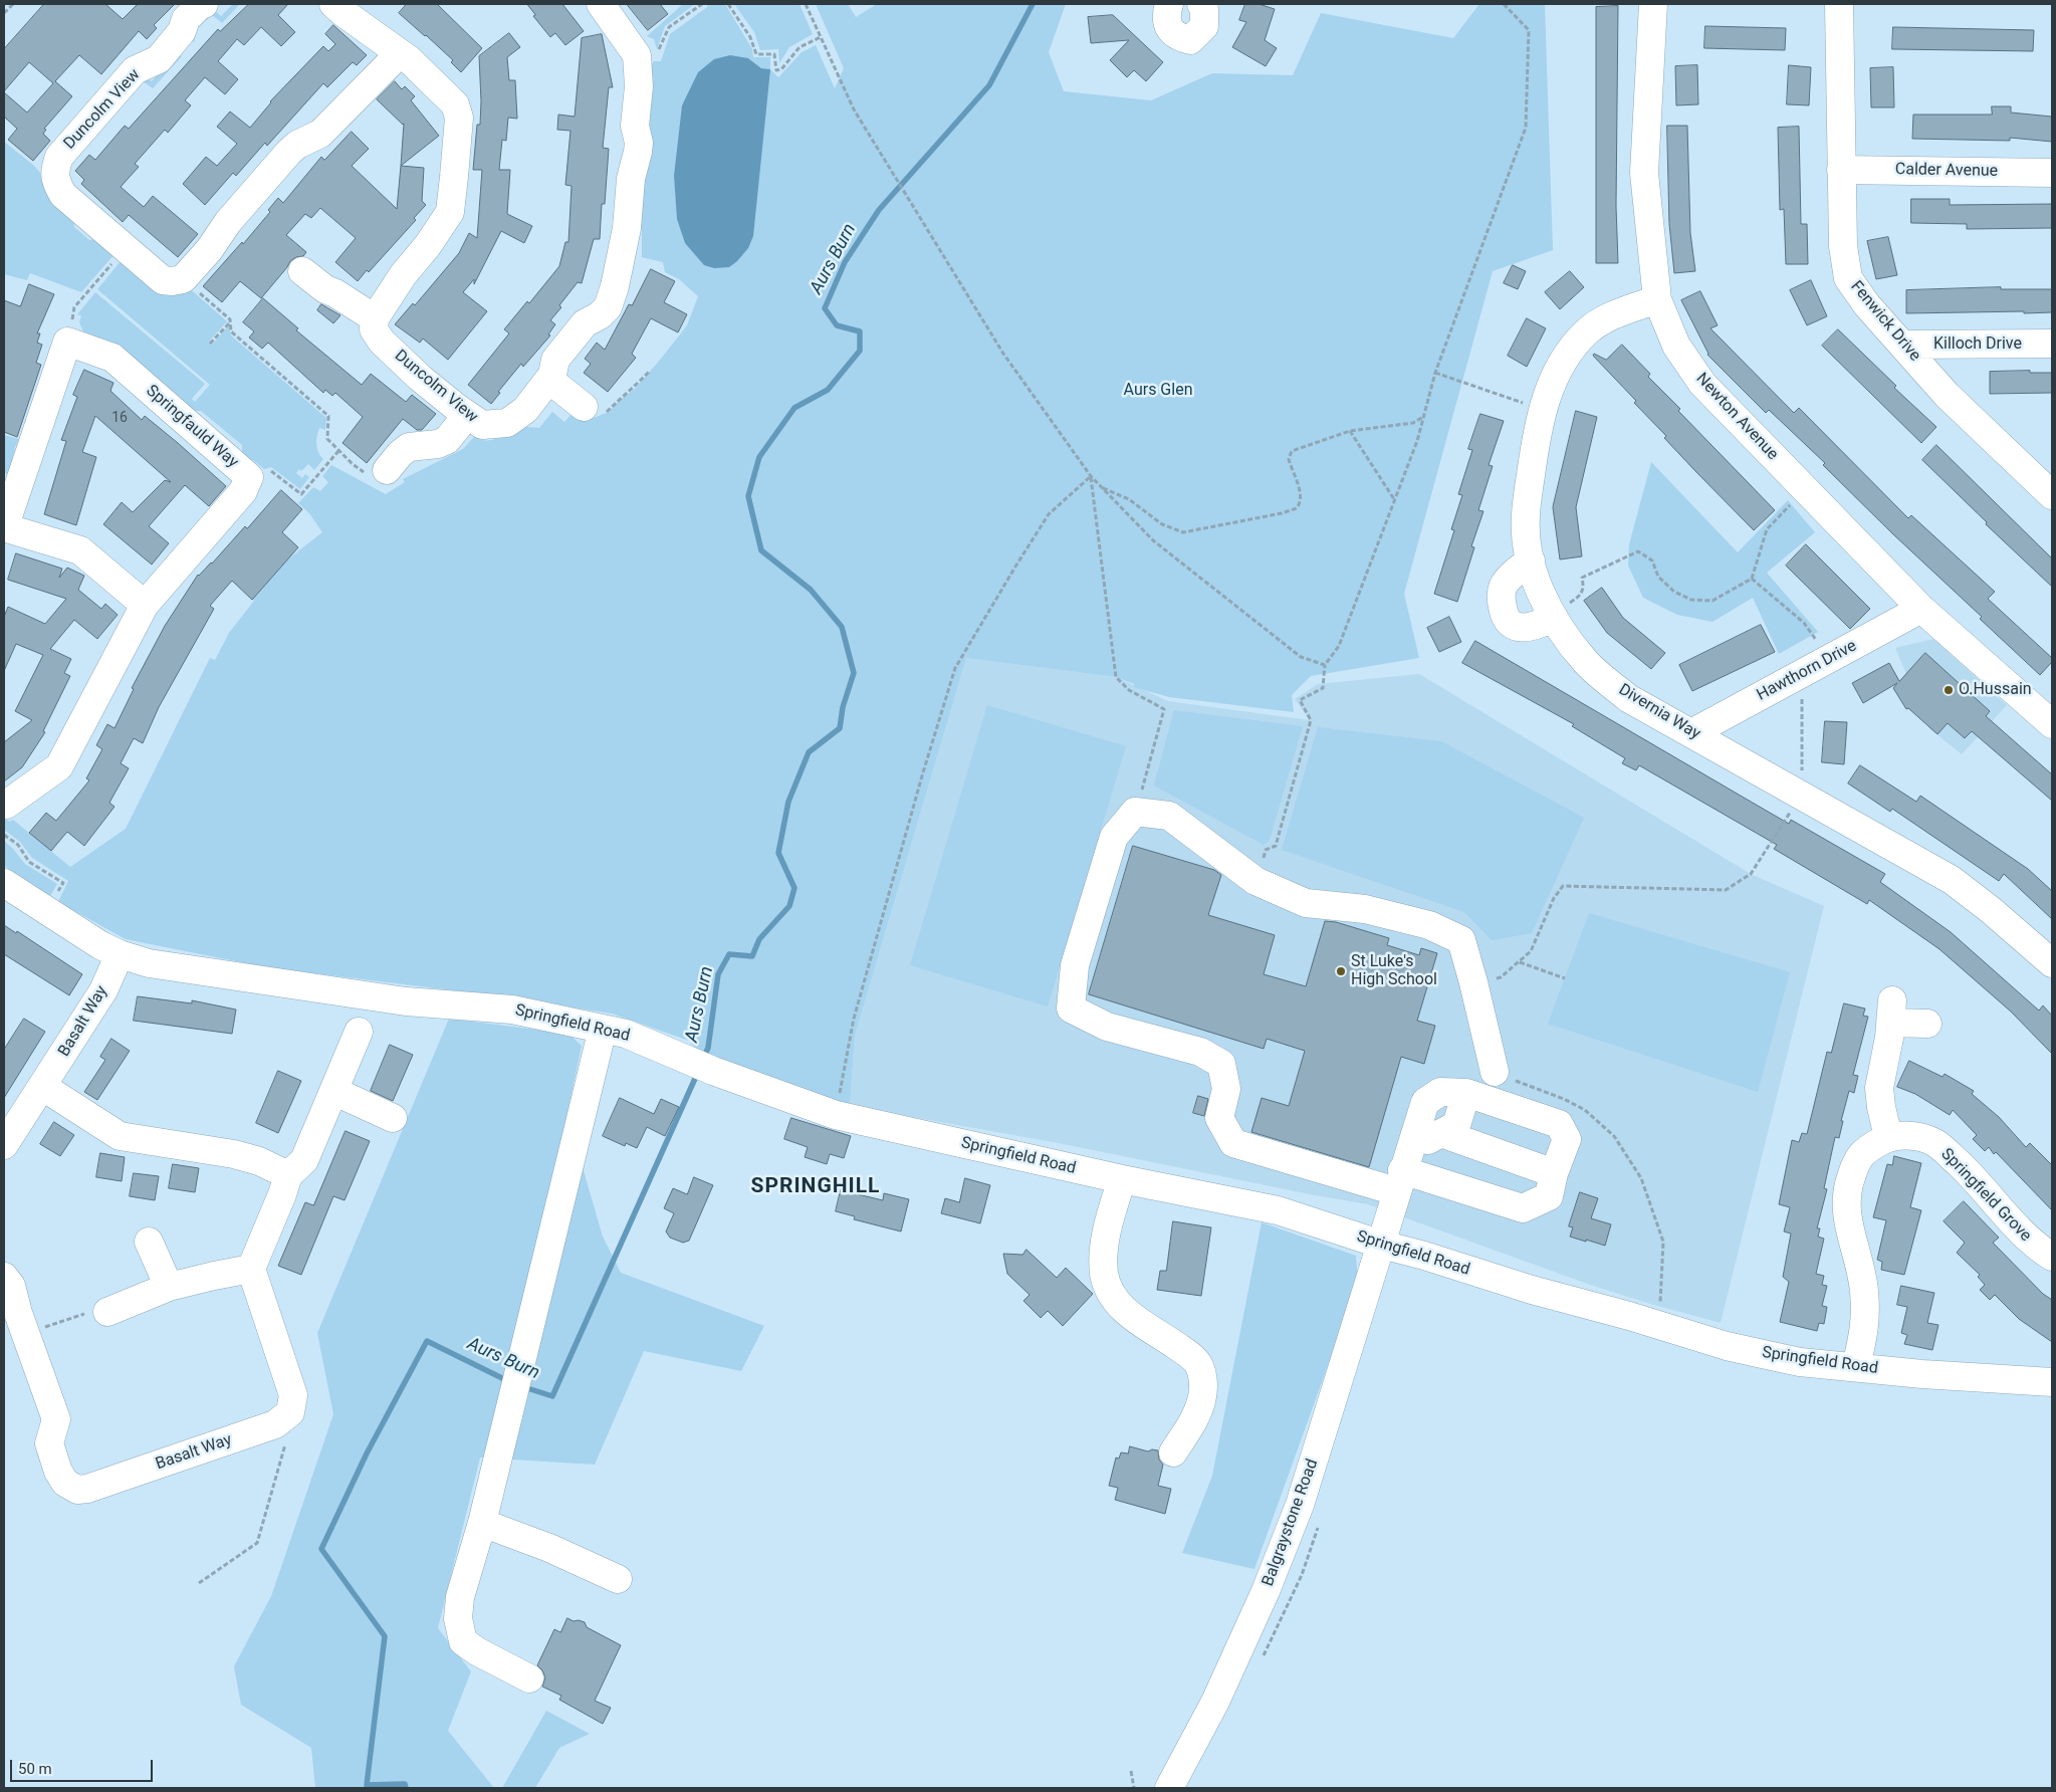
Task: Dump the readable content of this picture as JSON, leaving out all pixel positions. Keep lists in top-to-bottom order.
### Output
{
  "streets": {
    "street": [
      "Duncolm View",
      "Calder Avenue",
      "Fenwick Drive",
      "Killoch Drive",
      "Newton Avenue",
      "Springfauld Way",
      "Hawthorn Drive",
      "Divernia Way",
      "Basalt Way",
      "Springfield Road",
      "Springfield Grove",
      "Balgraystone Road"
    ]
  },
  "crossings": [
    ["Calder Avenue", "Fenwick Drive"],
    ["Fenwick Drive", "Killoch Drive"],
    ["Newton Avenue", "Hawthorn Drive"],
    ["Newton Avenue", "Divernia Way"],
    ["Hawthorn Drive", "Divernia Way"],
    ["Basalt Way", "Springfield Road"],
    ["Springfield Road", "Balgraystone Road"]
  ],
  "districts": ["SPRINGHILL"],
  "water": ["Aurs Burn"],
  "parks": ["Aurs Glen"],
  "places": ["O.Hussain", "St Luke's High School"],
  "house_numbers": ["16"],
  "scale_bar": "50 m"
}
